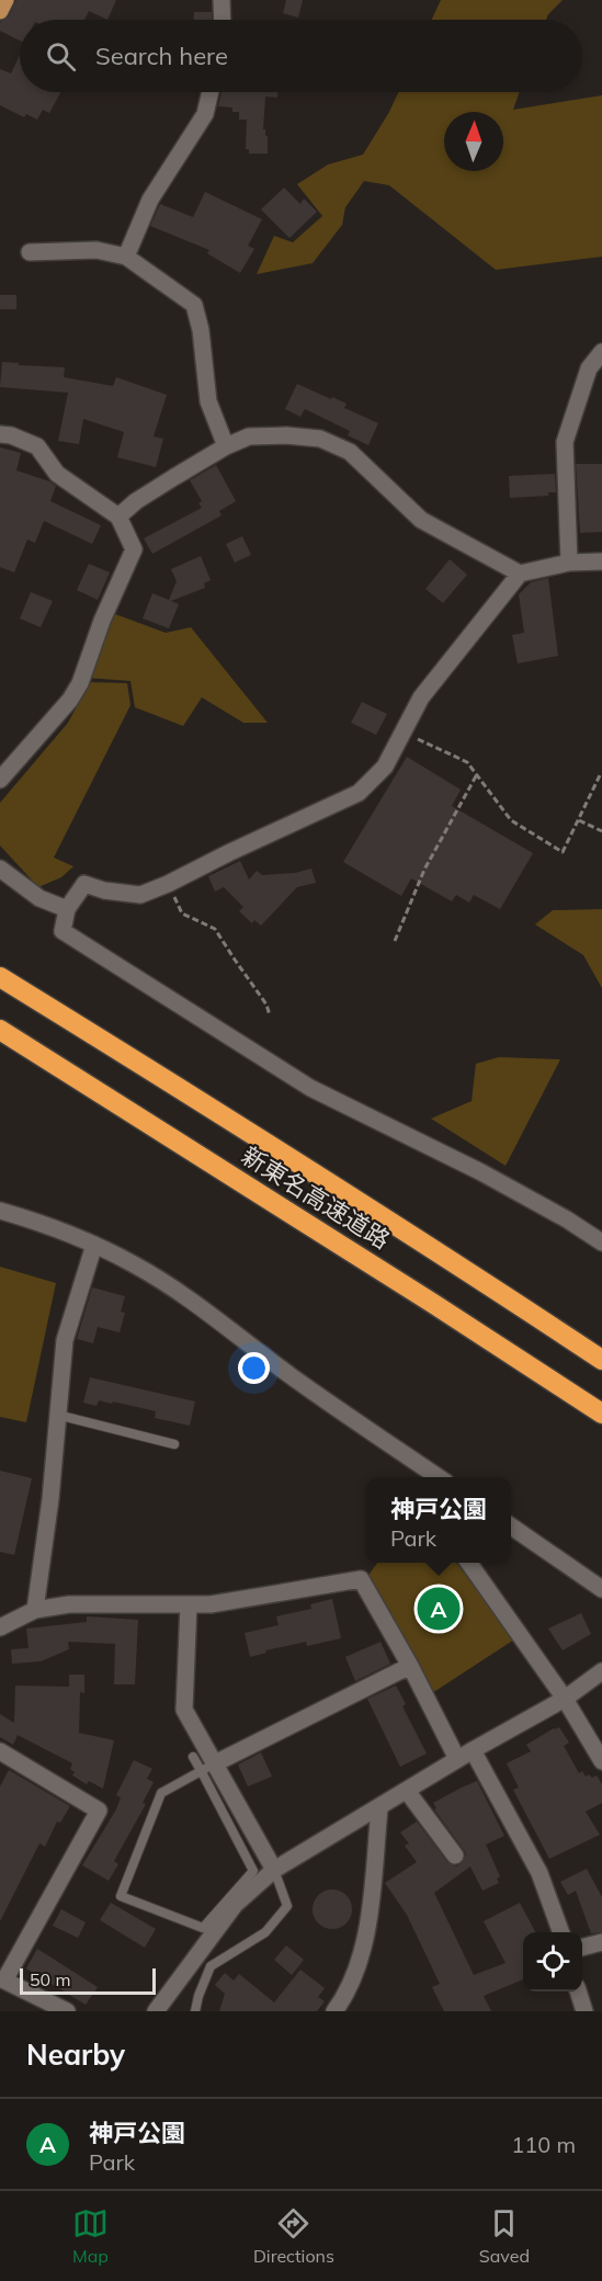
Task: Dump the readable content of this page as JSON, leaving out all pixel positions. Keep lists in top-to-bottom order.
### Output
{
  "streets": {
    "highway": ["新東名高速道路"]
  },
  "scale_bar": "50 m",
  "north": "top",
  "page": {
    "search": "Search here",
    "popup": ["神戸公園", "Park"],
    "pins": "A",
    "scale": "50 m",
    "heading": "Nearby",
    "list": [
      {
        "mark": "A",
        "name": "神戸公園",
        "note": "Park",
        "value": "110 m"
      }
    ],
    "nav": ["Map", "Directions", "Saved"]
  }
}
